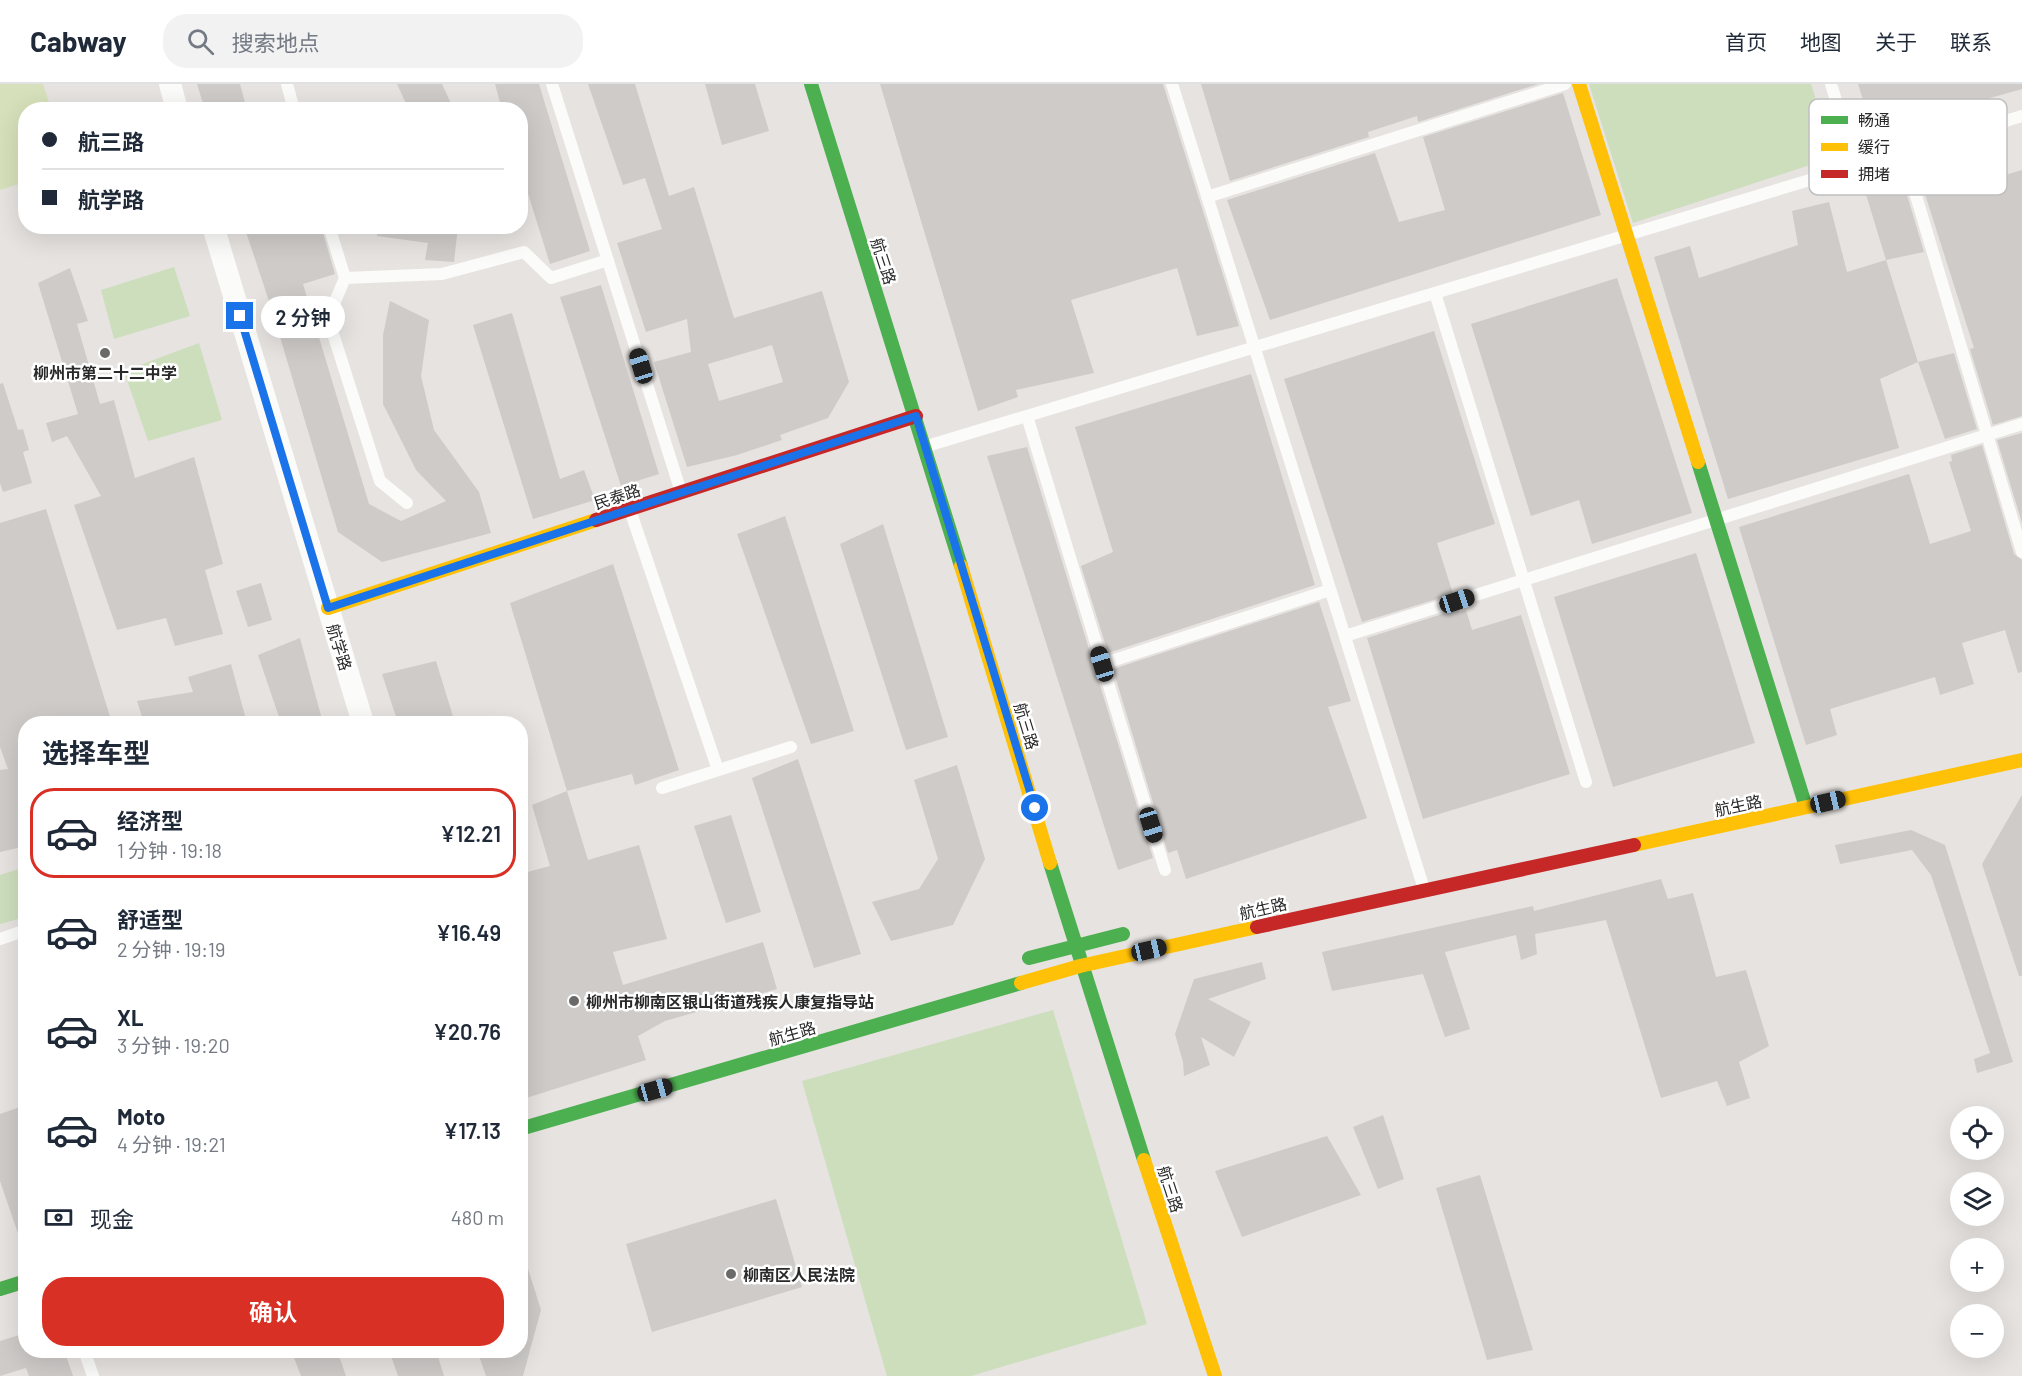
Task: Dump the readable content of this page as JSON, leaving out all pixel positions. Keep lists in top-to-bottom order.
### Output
{
  "streets": {
    "street": [
      "航三路",
      "民泰路",
      "航学路",
      "航生路"
    ]
  },
  "crossings": [
    ["航三路", "民泰路"],
    ["航三路", "航生路"],
    ["民泰路", "航学路"]
  ],
  "places": ["柳州市第二十二中学", "柳州市柳南区银山街道残疾人康复指导站", "柳南区人民法院"],
  "legend": ["畅通", "缓行", "拥堵"],
  "page": {
    "header": "Cabway",
    "search": "搜索地点",
    "nav": [
      "首页",
      "地图",
      "关于",
      "联系"
    ],
    "banner": ["航三路", "航学路"],
    "bubble": "2 分钟",
    "heading": "选择车型",
    "list": [
      {
        "name": "经济型",
        "note": "1 分钟 · 19:18",
        "value": "¥12.21"
      },
      {
        "name": "舒适型",
        "note": "2 分钟 · 19:19",
        "value": "¥16.49"
      },
      {
        "name": "XL",
        "note": "3 分钟 · 19:20",
        "value": "¥20.76"
      },
      {
        "name": "Moto",
        "note": "4 分钟 · 19:21",
        "value": "¥17.13"
      }
    ],
    "map_buttons": ["+", "−"],
    "pay": ["现金", "480 m"],
    "buttons": "确认"
  }
}
